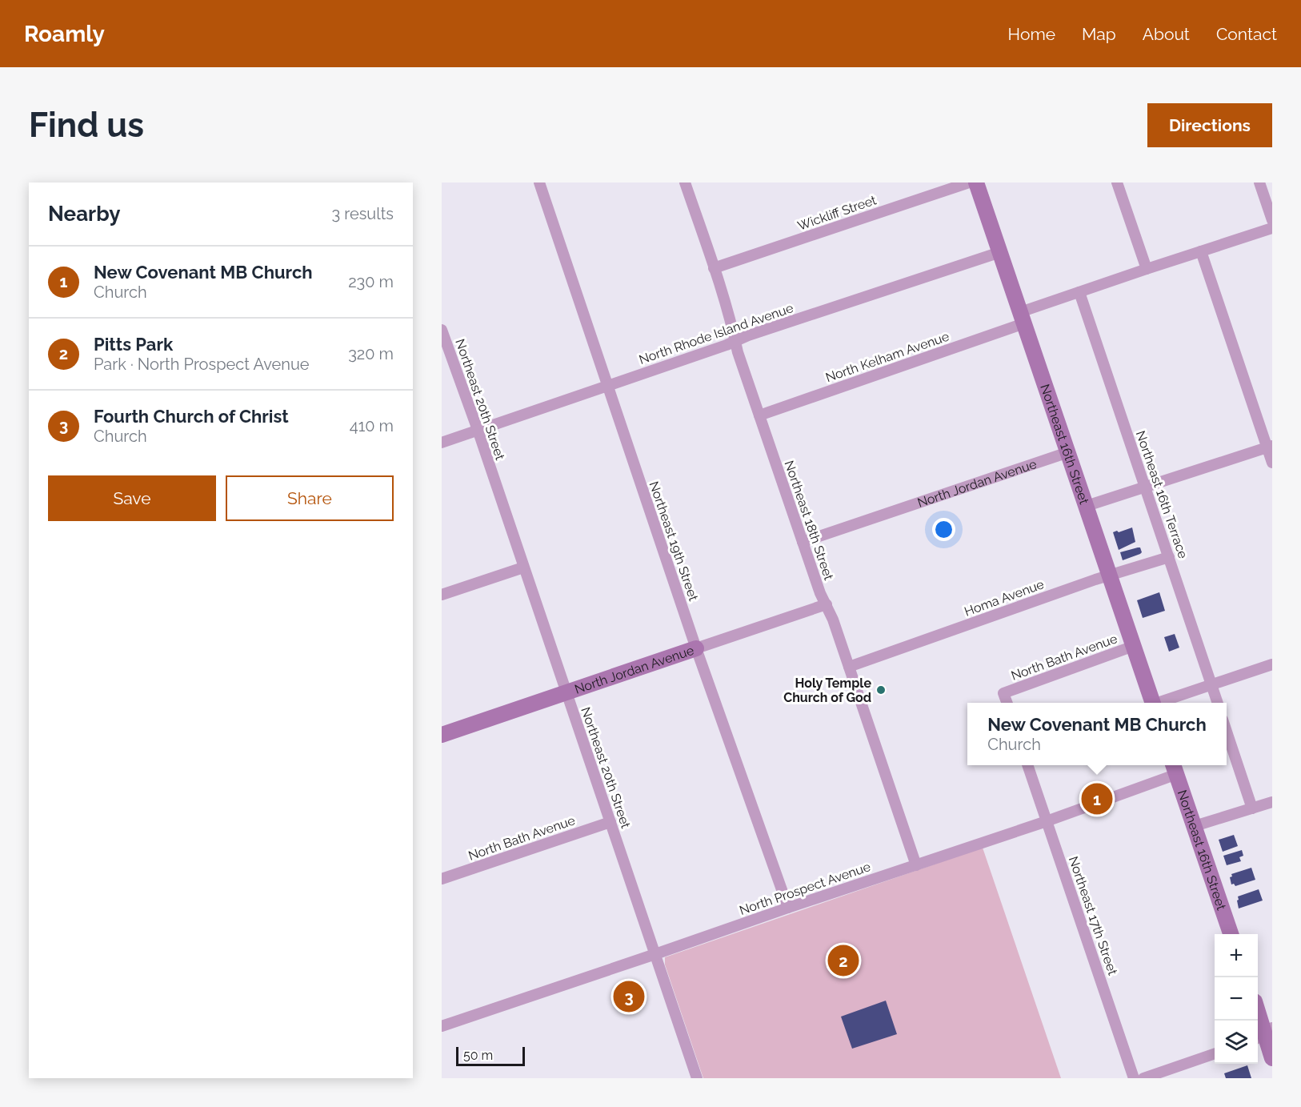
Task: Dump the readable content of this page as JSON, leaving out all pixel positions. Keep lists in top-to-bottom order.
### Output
{
  "streets": {
    "street": [
      "Wickliff Street",
      "North Rhode Island Avenue",
      "North Kelham Avenue",
      "Northeast 20th Street",
      "Northeast 16th Street",
      "North Jordan Avenue",
      "Northeast 16th Terrace",
      "Northeast 18th Street",
      "Northeast 19th Street",
      "Homa Avenue",
      "North Bath Avenue",
      "North Prospect Avenue",
      "Northeast 17th Street"
    ]
  },
  "crossings": [
    ["Wickliff Street", "Northeast 18th Street"],
    ["North Rhode Island Avenue", "Northeast 20th Street"],
    ["North Rhode Island Avenue", "Northeast 16th Street"],
    ["North Rhode Island Avenue", "Northeast 18th Street"],
    ["North Rhode Island Avenue", "Northeast 19th Street"],
    ["North Kelham Avenue", "Northeast 16th Street"],
    ["North Kelham Avenue", "Northeast 16th Terrace"],
    ["North Kelham Avenue", "Northeast 18th Street"],
    ["Northeast 20th Street", "North Jordan Avenue"],
    ["Northeast 20th Street", "North Bath Avenue"],
    ["Northeast 20th Street", "North Prospect Avenue"],
    ["Northeast 16th Street", "North Jordan Avenue"],
    ["Northeast 16th Street", "Homa Avenue"],
    ["Northeast 16th Street", "North Bath Avenue"],
    ["Northeast 16th Street", "North Prospect Avenue"],
    ["North Jordan Avenue", "Northeast 18th Street"],
    ["North Jordan Avenue", "Northeast 19th Street"],
    ["Northeast 16th Terrace", "Homa Avenue"],
    ["Northeast 18th Street", "Homa Avenue"],
    ["Northeast 18th Street", "North Prospect Avenue"],
    ["Northeast 19th Street", "North Prospect Avenue"],
    ["North Prospect Avenue", "Northeast 17th Street"]
  ],
  "places": ["Holy Temple Church of God"],
  "scale_bar": "50 m",
  "page": {
    "header": "Roamly",
    "nav": [
      "Home",
      "Map",
      "About",
      "Contact"
    ],
    "buttons": [
      "Directions",
      ["Save", "Share"]
    ],
    "title": "Find us",
    "heading": ["Nearby", "3 results"],
    "list": [
      {
        "mark": "1",
        "name": "New Covenant MB Church",
        "note": "Church",
        "value": "230 m"
      },
      {
        "mark": "2",
        "name": "Pitts Park",
        "note": "Park · North Prospect Avenue",
        "value": "320 m"
      },
      {
        "mark": "3",
        "name": "Fourth Church of Christ",
        "note": "Church",
        "value": "410 m"
      }
    ],
    "popup": ["New Covenant MB Church", "Church"],
    "pins": ["1", "2", "3"],
    "map_buttons": ["+", "−"],
    "scale": "50 m"
  }
}
